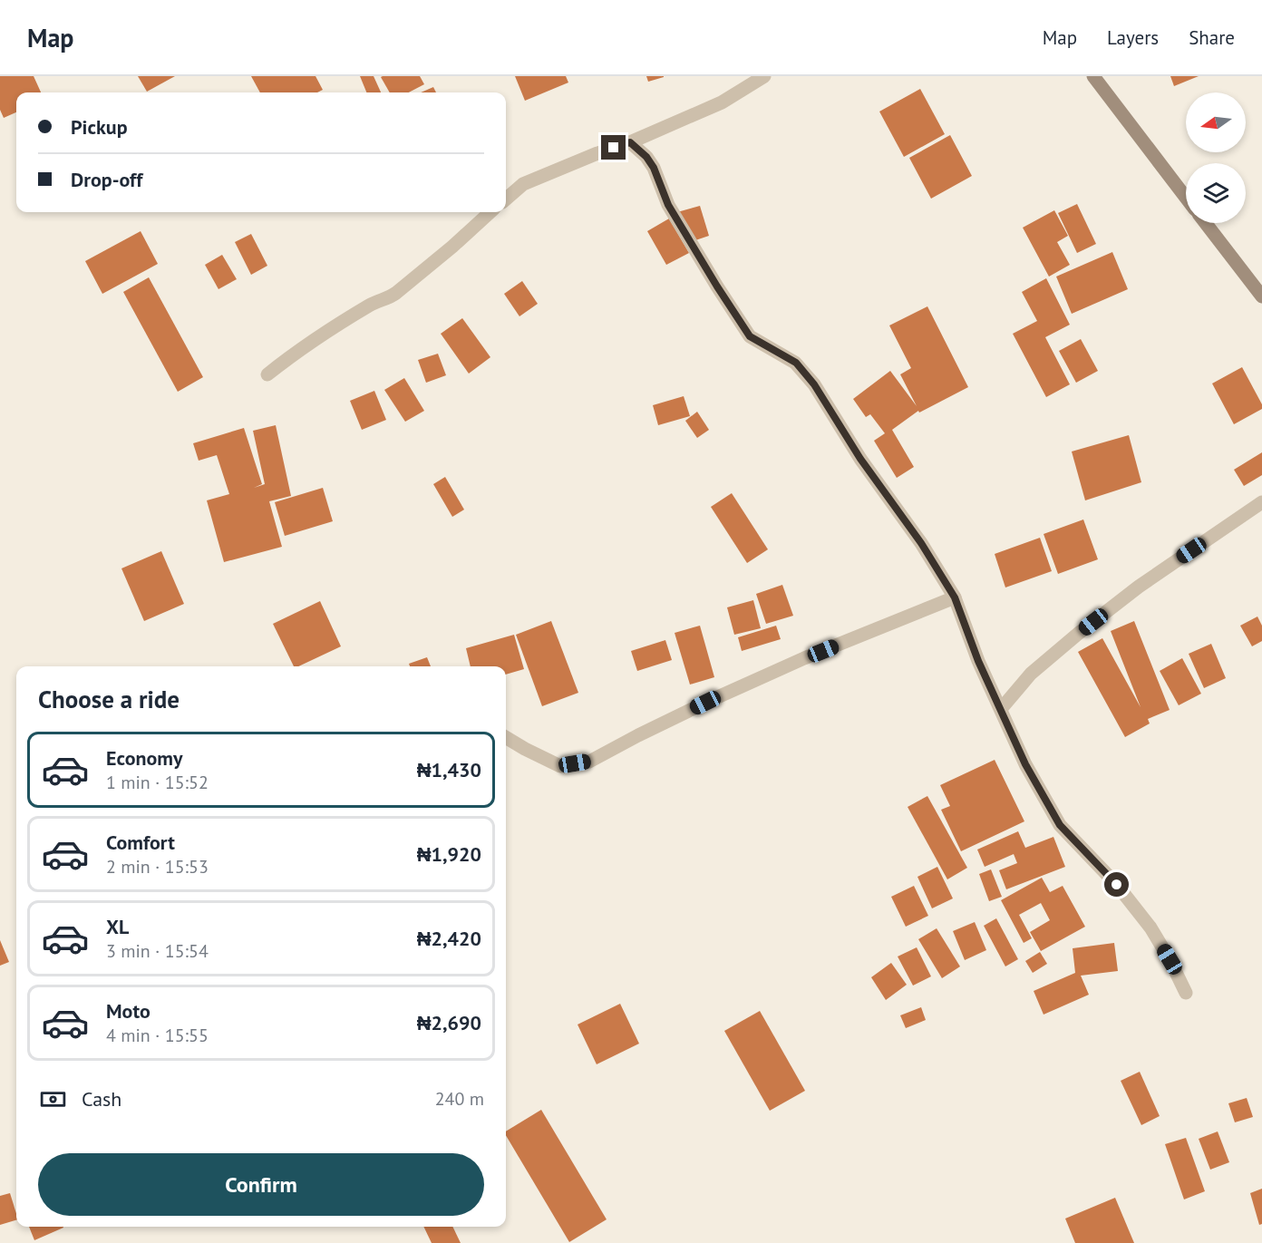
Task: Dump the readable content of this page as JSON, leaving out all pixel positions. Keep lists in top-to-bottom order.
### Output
{
  "north": "left",
  "page": {
    "header": "Map",
    "nav": ["Map", "Layers", "Share"],
    "banner": ["Pickup", "Drop-off"],
    "heading": "Choose a ride",
    "list": [
      {
        "name": "Economy",
        "note": "1 min · 15:52",
        "value": "₦1,430"
      },
      {
        "name": "Comfort",
        "note": "2 min · 15:53",
        "value": "₦1,920"
      },
      {
        "name": "XL",
        "note": "3 min · 15:54",
        "value": "₦2,420"
      },
      {
        "name": "Moto",
        "note": "4 min · 15:55",
        "value": "₦2,690"
      }
    ],
    "pay": ["Cash", "240 m"],
    "buttons": "Confirm"
  }
}
